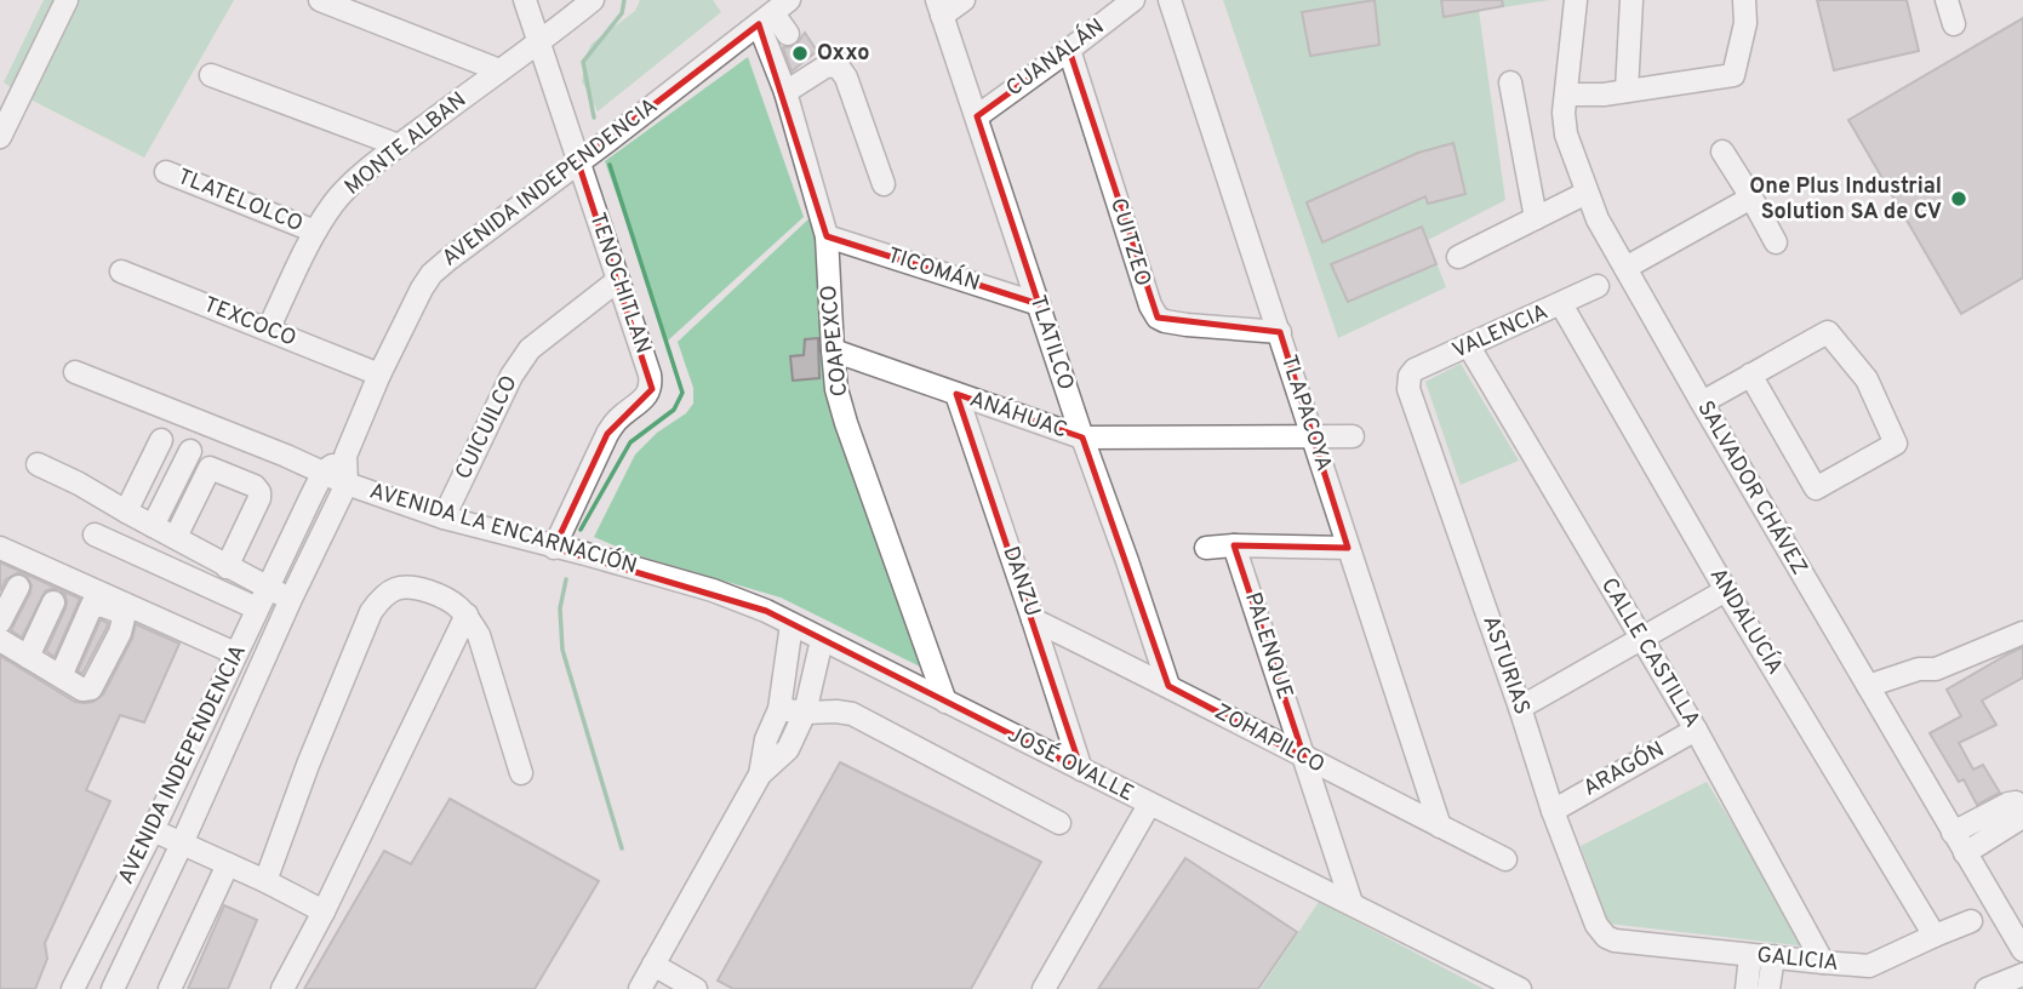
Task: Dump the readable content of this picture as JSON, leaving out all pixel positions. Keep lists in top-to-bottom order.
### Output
{
  "streets": {
    "street": [
      "CUANALÁN",
      "MONTE ALBAN",
      "AVENIDA INDEPENDENCIA",
      "TLATELOLCO",
      "CUITZEO",
      "TICOMÁN",
      "TENOCHITLAN",
      "TEXCOCO",
      "VALENCIA",
      "COAPEXCO",
      "TLATILCO",
      "TLAPACOYA",
      "ANÁHUAC",
      "CUICUILCO",
      "SALVADOR CHÁVEZ",
      "AVENIDA LA ENCARNACIÓN",
      "DANZU",
      "ANDALUCÍA",
      "PALENQUE",
      "CALLE CASTILLA",
      "ASTURIAS",
      "ZOHAPILCO",
      "JOSÉ OVALLE",
      "ARAGÓN",
      "GALICIA"
    ]
  },
  "crossings": [
    ["CUANALÁN", "CUITZEO"],
    ["CUANALÁN", "TLATILCO"],
    ["MONTE ALBAN", "TLATELOLCO"],
    ["MONTE ALBAN", "TENOCHITLAN"],
    ["MONTE ALBAN", "TEXCOCO"],
    ["AVENIDA INDEPENDENCIA", "TENOCHITLAN"],
    ["AVENIDA INDEPENDENCIA", "TEXCOCO"],
    ["AVENIDA INDEPENDENCIA", "COAPEXCO"],
    ["AVENIDA INDEPENDENCIA", "AVENIDA LA ENCARNACIÓN"],
    ["CUITZEO", "TLAPACOYA"],
    ["TICOMÁN", "COAPEXCO"],
    ["TICOMÁN", "TLATILCO"],
    ["TENOCHITLAN", "CUICUILCO"],
    ["TENOCHITLAN", "AVENIDA LA ENCARNACIÓN"],
    ["VALENCIA", "ANDALUCÍA"],
    ["VALENCIA", "CALLE CASTILLA"],
    ["VALENCIA", "ASTURIAS"],
    ["COAPEXCO", "ANÁHUAC"],
    ["COAPEXCO", "JOSÉ OVALLE"],
    ["TLATILCO", "ANÁHUAC"],
    ["TLATILCO", "ZOHAPILCO"],
    ["TLAPACOYA", "ANÁHUAC"],
    ["TLAPACOYA", "ZOHAPILCO"],
    ["ANÁHUAC", "DANZU"],
    ["CUICUILCO", "AVENIDA LA ENCARNACIÓN"],
    ["AVENIDA LA ENCARNACIÓN", "JOSÉ OVALLE"],
    ["DANZU", "ZOHAPILCO"],
    ["DANZU", "JOSÉ OVALLE"],
    ["ANDALUCÍA", "GALICIA"],
    ["PALENQUE", "ZOHAPILCO"],
    ["PALENQUE", "JOSÉ OVALLE"],
    ["CALLE CASTILLA", "ARAGÓN"],
    ["CALLE CASTILLA", "GALICIA"],
    ["ASTURIAS", "ARAGÓN"],
    ["ASTURIAS", "GALICIA"]
  ],
  "places": ["Oxxo", "One Plus Industrial Solution SA de CV"]
}
